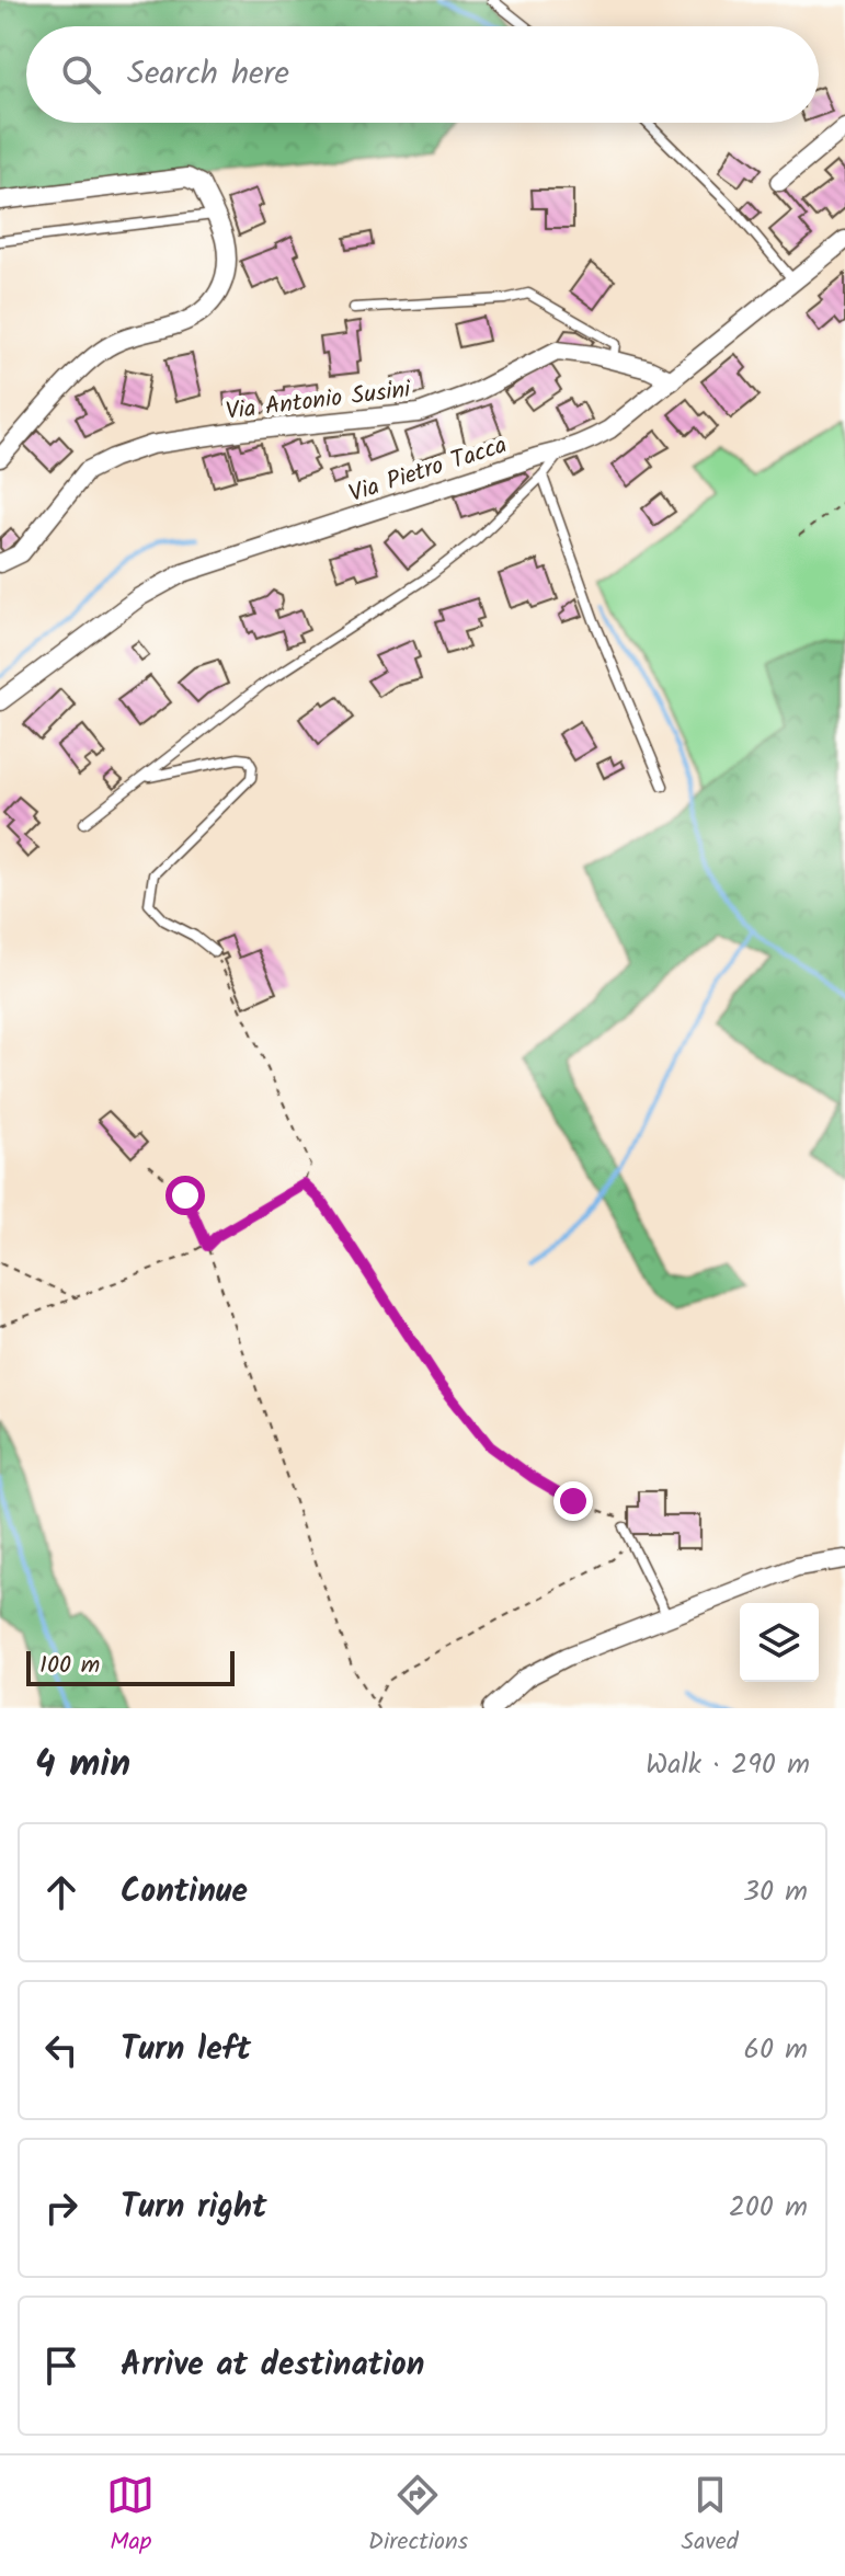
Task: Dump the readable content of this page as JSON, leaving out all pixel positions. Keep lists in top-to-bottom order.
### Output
{
  "streets": {
    "street": ["Via Antonio Susini", "Via Pietro Tacca"]
  },
  "crossings": [
    ["Via Antonio Susini", "Via Pietro Tacca"]
  ],
  "scale_bar": "100 m",
  "page": {
    "search": "Search here",
    "scale": "100 m",
    "heading": ["4 min", "Walk · 290 m"],
    "list": [
      ["Continue", "30 m"],
      ["Turn left", "60 m"],
      ["Turn right", "200 m"],
      "Arrive at destination"
    ],
    "nav": ["Map", "Directions", "Saved"]
  }
}
